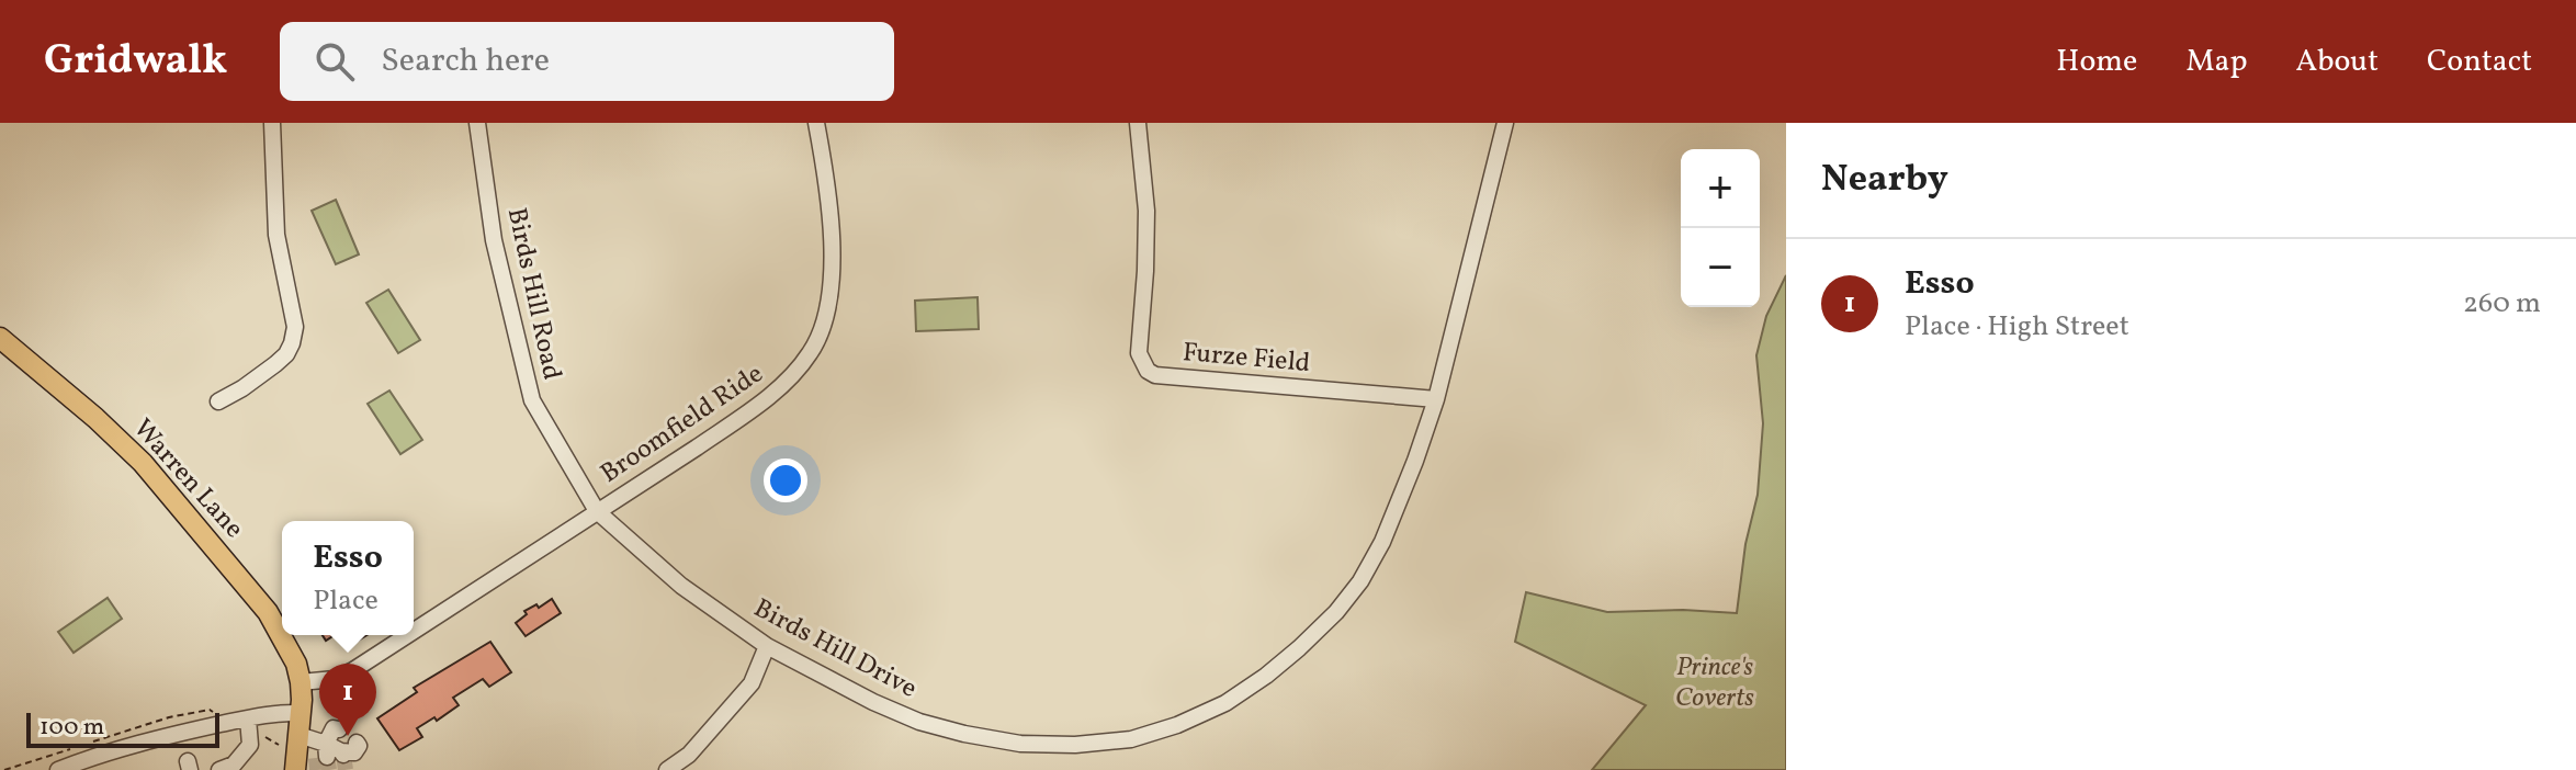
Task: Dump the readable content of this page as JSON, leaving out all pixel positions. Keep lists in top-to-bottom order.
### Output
{
  "streets": {
    "main road": ["Warren Lane"],
    "street": [
      "Birds Hill Road",
      "Furze Field",
      "Broomfield Ride",
      "Birds Hill Drive"
    ]
  },
  "crossings": [
    ["Birds Hill Road", "Broomfield Ride"],
    ["Birds Hill Road", "Birds Hill Drive"],
    ["Furze Field", "Birds Hill Drive"],
    ["Broomfield Ride", "Warren Lane"],
    ["Broomfield Ride", "Birds Hill Drive"]
  ],
  "parks": ["Prince's Coverts"],
  "scale_bar": "100 m",
  "page": {
    "header": "Gridwalk",
    "search": "Search here",
    "nav": [
      "Home",
      "Map",
      "About",
      "Contact"
    ],
    "heading": "Nearby",
    "map_buttons": ["+", "−"],
    "list": [
      {
        "mark": "1",
        "name": "Esso",
        "note": "Place · High Street",
        "value": "260 m"
      }
    ],
    "popup": ["Esso", "Place"],
    "pins": "1",
    "scale": "100 m"
  }
}
